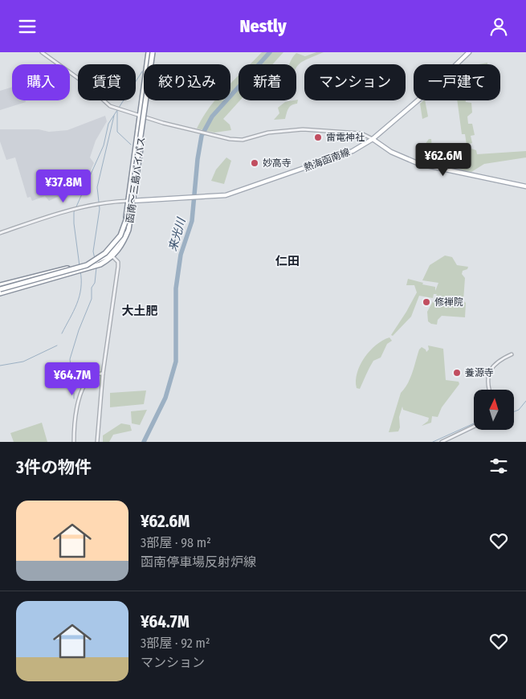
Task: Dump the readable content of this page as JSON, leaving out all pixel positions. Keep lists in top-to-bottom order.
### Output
{
  "streets": {
    "highway": ["函南～三島バイパス"],
    "main road": ["熱海函南線"]
  },
  "crossings": [
    ["熱海函南線", "函南～三島バイパス"]
  ],
  "districts": ["仁田", "大土肥"],
  "water": ["来光川"],
  "places": [
    "雷電神社",
    "妙高寺",
    "修禅院",
    "養源寺"
  ],
  "north": "top",
  "page": {
    "header": "Nestly",
    "chip": [
      "購入",
      "賃貸",
      "絞り込み",
      "新着",
      "マンション",
      "一戸建て"
    ],
    "price": ["¥62.6M", "¥37.8M", "¥64.7M"],
    "heading": "3件の物件",
    "list": [
      {
        "name": "¥62.6M",
        "note": "3部屋 · 98 m² · 函南停車場反射炉線"
      },
      {
        "name": "¥64.7M",
        "note": "3部屋 · 92 m² · マンション"
      }
    ]
  }
}
